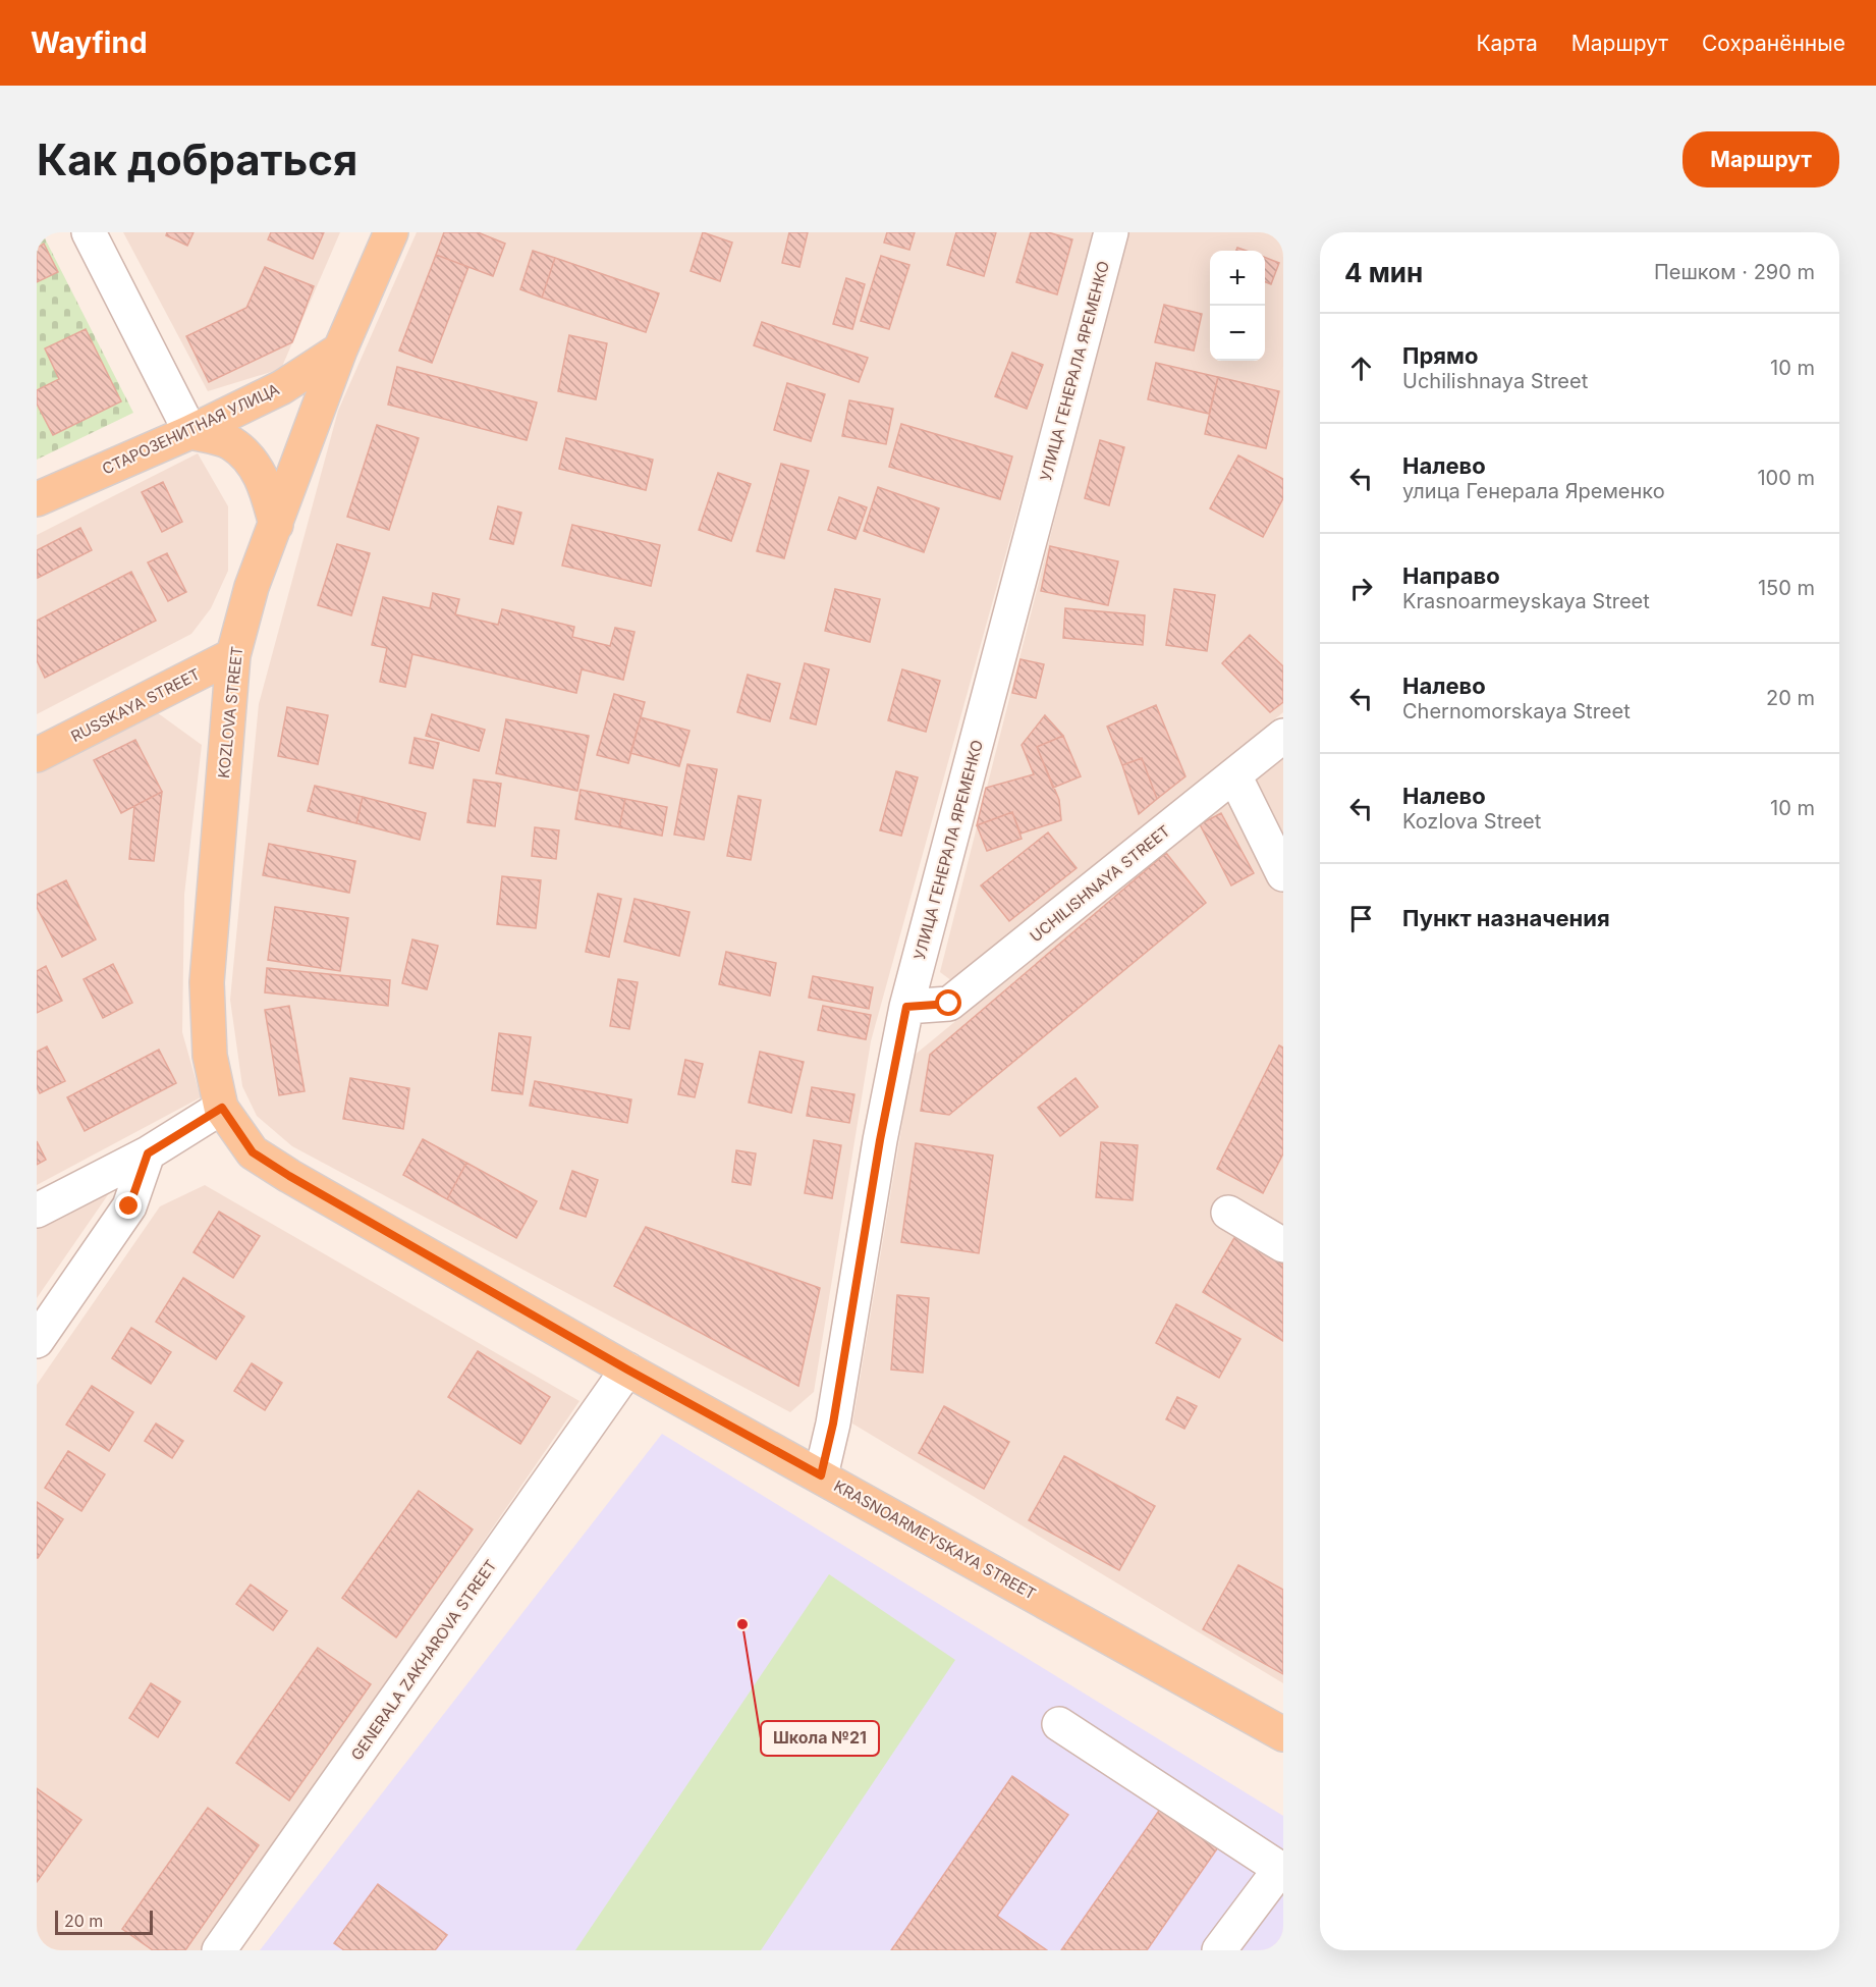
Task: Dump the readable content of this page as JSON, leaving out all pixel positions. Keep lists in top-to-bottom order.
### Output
{
  "streets": {
    "main road": [
      "СТАРОЗЕНИТНАЯ УЛИЦА",
      "RUSSKAYA STREET",
      "KOZLOVA STREET",
      "KRASNOARMEYSKAYA STREET"
    ],
    "street": ["УЛИЦА ГЕНЕРАЛА ЯРЕМЕНКО", "UCHILISHNAYA STREET", "GENERALA ZAKHAROVA STREET"]
  },
  "crossings": [
    ["УЛИЦА ГЕНЕРАЛА ЯРЕМЕНКО", "UCHILISHNAYA STREET"],
    ["УЛИЦА ГЕНЕРАЛА ЯРЕМЕНКО", "KRASNOARMEYSKAYA STREET"],
    ["СТАРОЗЕНИТНАЯ УЛИЦА", "KOZLOVA STREET"],
    ["RUSSKAYA STREET", "KOZLOVA STREET"],
    ["KOZLOVA STREET", "KRASNOARMEYSKAYA STREET"],
    ["KRASNOARMEYSKAYA STREET", "GENERALA ZAKHAROVA STREET"]
  ],
  "places": ["Школа №21"],
  "scale_bar": "20 m",
  "page": {
    "header": "Wayfind",
    "nav": ["Карта", "Маршрут", "Сохранённые"],
    "buttons": "Маршрут",
    "title": "Как добраться",
    "heading": ["4 мин", "Пешком · 290 m"],
    "map_buttons": ["+", "−"],
    "list": [
      ["Прямо", "Uchilishnaya Street", "10 m"],
      ["Налево", "улица Генерала Яременко", "100 m"],
      ["Направо", "Krasnoarmeyskaya Street", "150 m"],
      ["Налево", "Chernomorskaya Street", "20 m"],
      ["Налево", "Kozlova Street", "10 m"],
      "Пункт назначения"
    ],
    "scale": "20 m"
  }
}
